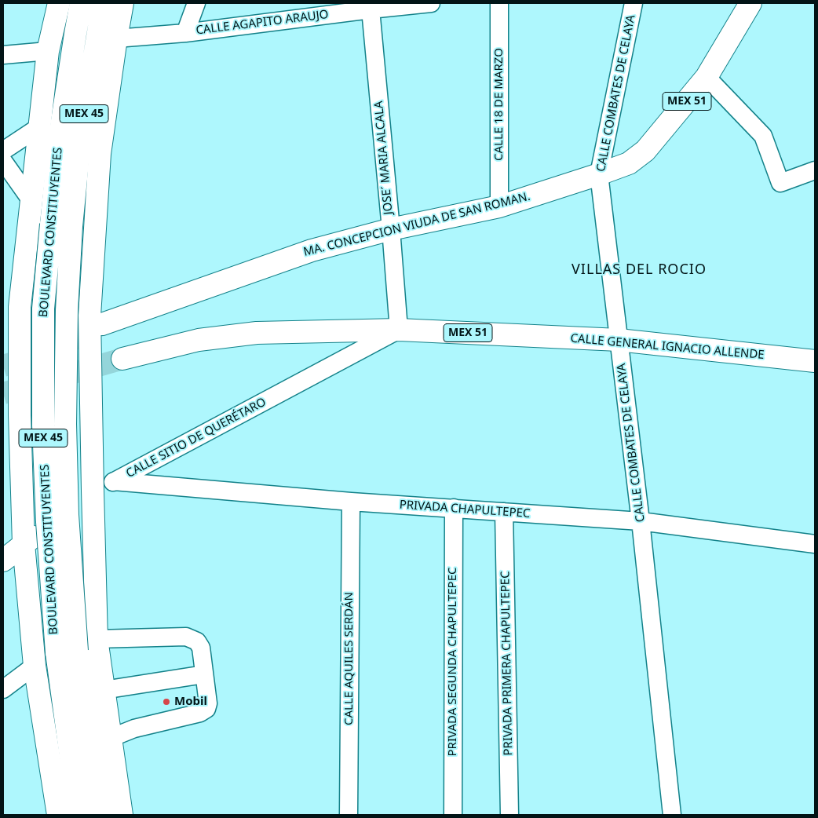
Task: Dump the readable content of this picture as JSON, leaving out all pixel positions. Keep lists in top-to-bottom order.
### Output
{
  "streets": {
    "main road": [
      "MEX 51",
      "MEX 45",
      "MA. CONCEPCION VIUDA DE SAN ROMAN.",
      "BOULEVARD CONSTITUYENTES",
      "CALLE GENERAL IGNACIO ALLENDE",
      "CALLE SITIO DE QUERÉTARO"
    ],
    "street": [
      "CALLE AGAPITO ARAUJO",
      "CALLE COMBATES DE CELAYA",
      "CALLE 18 DE MARZO",
      "JOSE´ MARIA ALCALA",
      "PRIVADA CHAPULTEPEC",
      "CALLE AQUILES SERDÁN",
      "PRIVADA SEGUNDA CHAPULTEPEC",
      "PRIVADA PRIMERA CHAPULTEPEC"
    ]
  },
  "crossings": [
    ["CALLE AGAPITO ARAUJO", "JOSE´ MARIA ALCALA"],
    ["CALLE COMBATES DE CELAYA", "MEX 51"],
    ["CALLE COMBATES DE CELAYA", "MA. CONCEPCION VIUDA DE SAN ROMAN."],
    ["CALLE COMBATES DE CELAYA", "CALLE GENERAL IGNACIO ALLENDE"],
    ["CALLE COMBATES DE CELAYA", "PRIVADA CHAPULTEPEC"],
    ["MEX 51", "MA. CONCEPCION VIUDA DE SAN ROMAN."],
    ["CALLE 18 DE MARZO", "MA. CONCEPCION VIUDA DE SAN ROMAN."],
    ["JOSE´ MARIA ALCALA", "MA. CONCEPCION VIUDA DE SAN ROMAN."],
    ["JOSE´ MARIA ALCALA", "CALLE GENERAL IGNACIO ALLENDE"],
    ["JOSE´ MARIA ALCALA", "CALLE SITIO DE QUERÉTARO"],
    ["CALLE GENERAL IGNACIO ALLENDE", "CALLE SITIO DE QUERÉTARO"],
    ["CALLE SITIO DE QUERÉTARO", "PRIVADA CHAPULTEPEC"],
    ["PRIVADA CHAPULTEPEC", "CALLE AQUILES SERDÁN"],
    ["PRIVADA CHAPULTEPEC", "PRIVADA SEGUNDA CHAPULTEPEC"],
    ["PRIVADA CHAPULTEPEC", "PRIVADA PRIMERA CHAPULTEPEC"]
  ],
  "districts": ["VILLAS DEL ROCIO"],
  "places": ["Mobil"]
}
